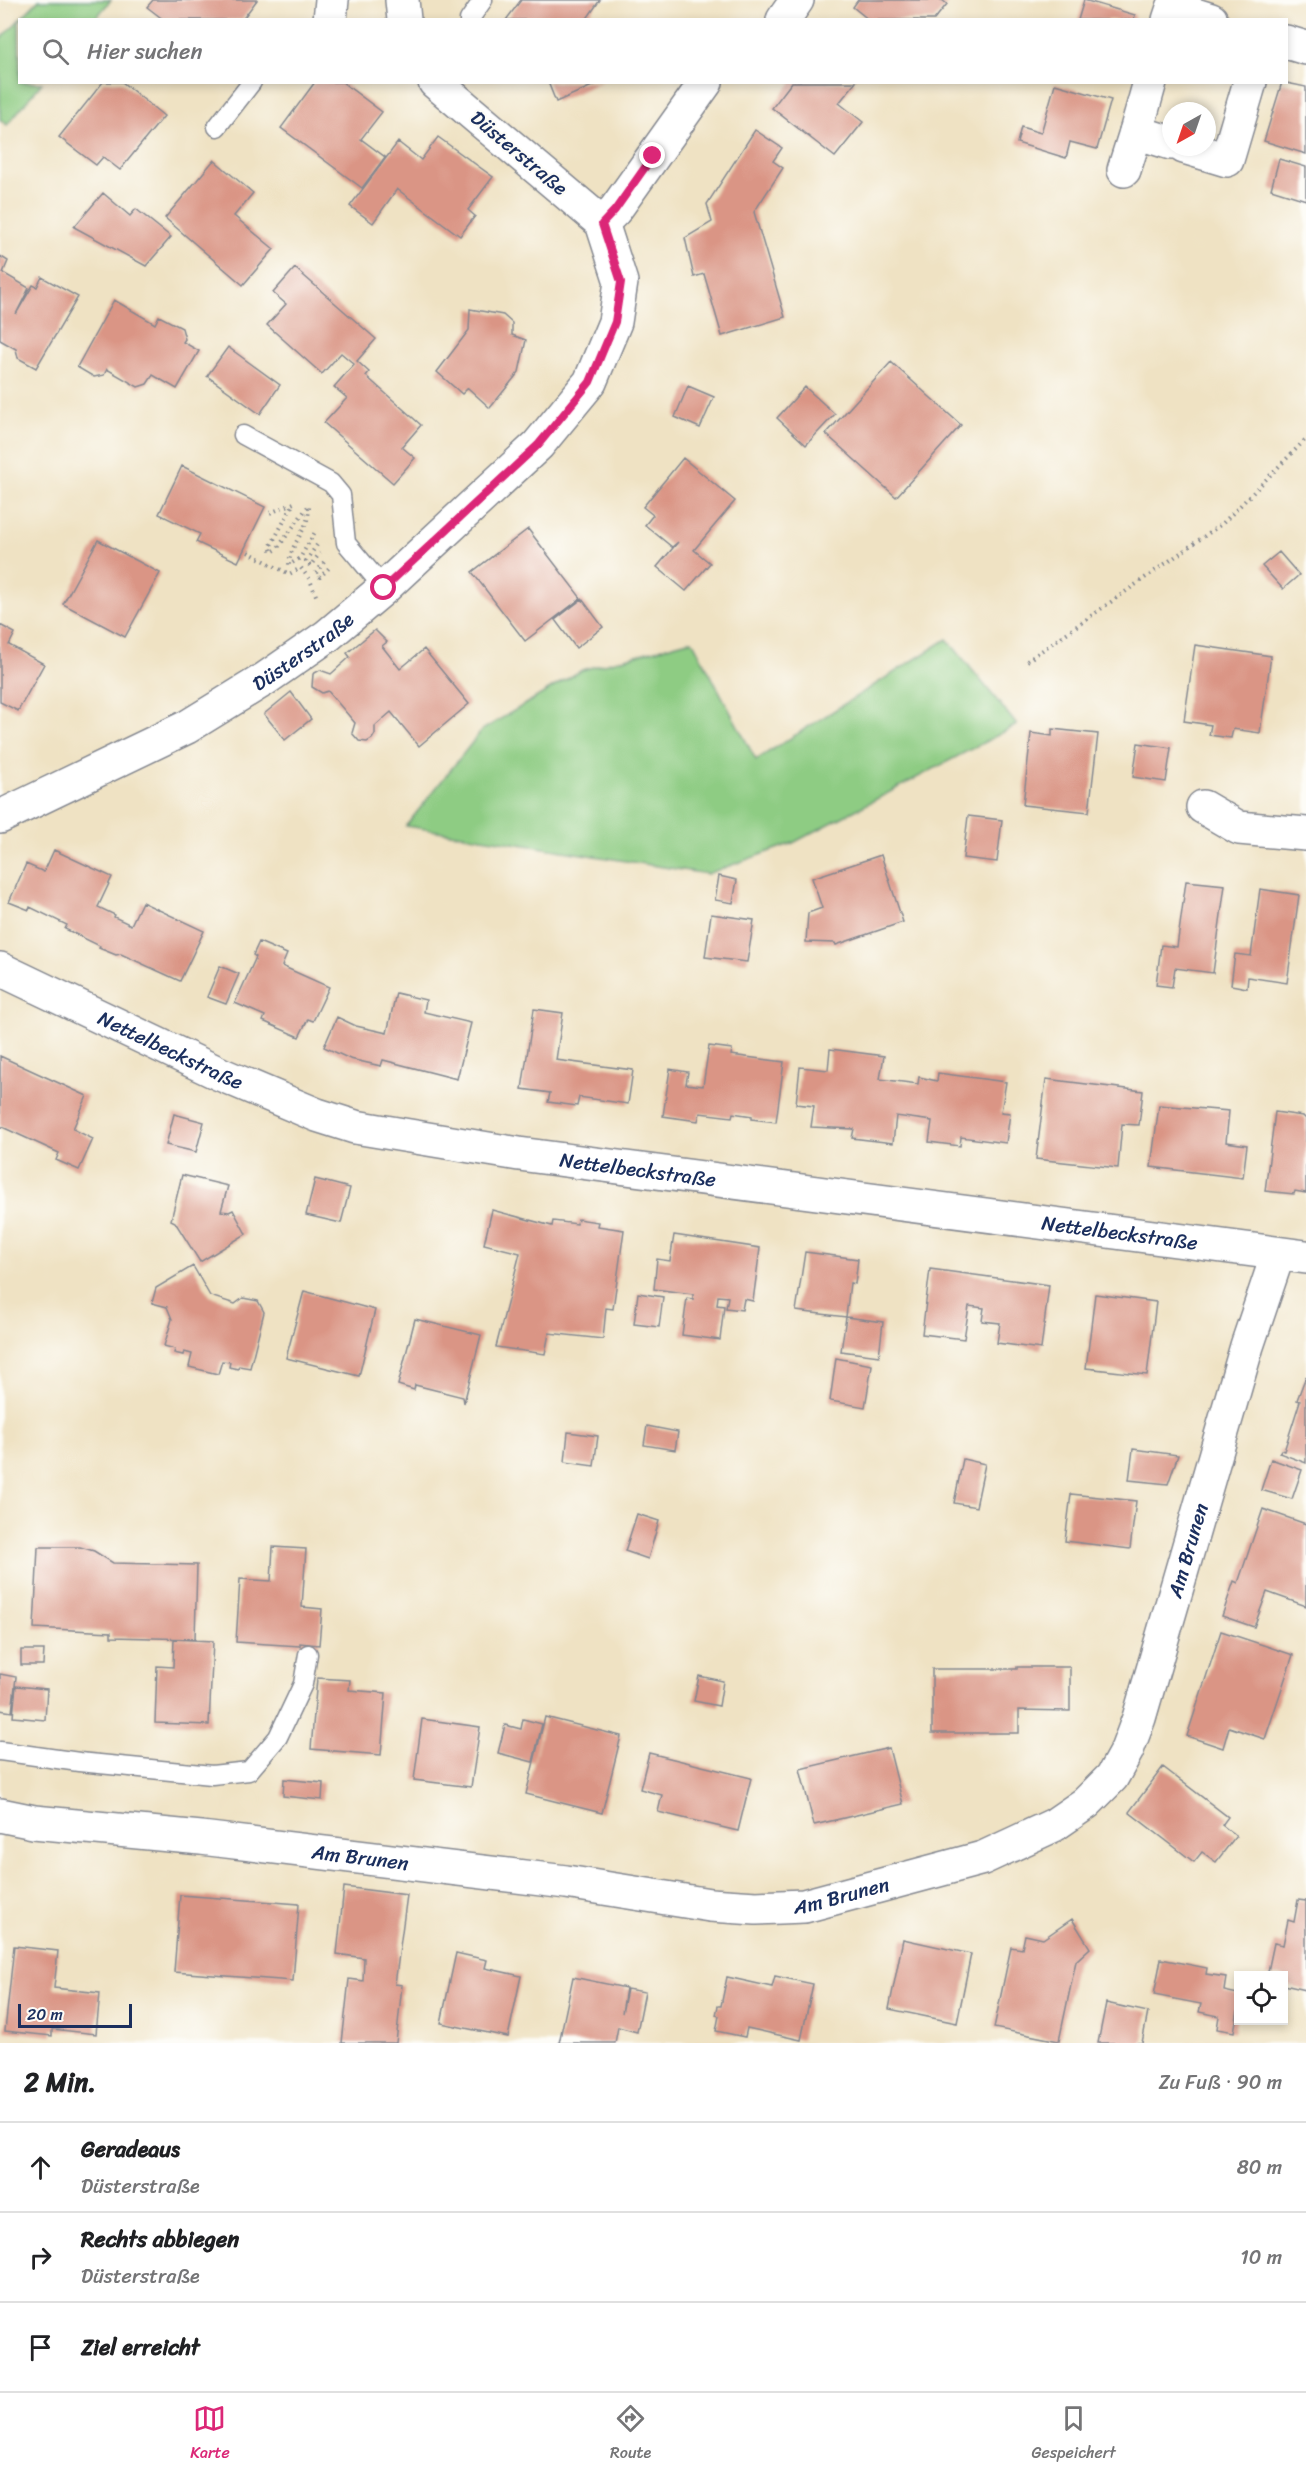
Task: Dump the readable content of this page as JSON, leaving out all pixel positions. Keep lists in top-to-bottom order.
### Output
{
  "streets": {
    "street": ["Düsterstraße", "Nettelbeckstraße", "Am Brunen"]
  },
  "crossings": [
    ["Nettelbeckstraße", "Am Brunen"]
  ],
  "scale_bar": "20 m",
  "north": "bottom left",
  "page": {
    "search": "Hier suchen",
    "scale": "20 m",
    "heading": ["2 Min.", "Zu Fuß · 90 m"],
    "list": [
      ["Geradeaus", "Düsterstraße", "80 m"],
      ["Rechts abbiegen", "Düsterstraße", "10 m"],
      "Ziel erreicht"
    ],
    "nav": ["Karte", "Route", "Gespeichert"]
  }
}
